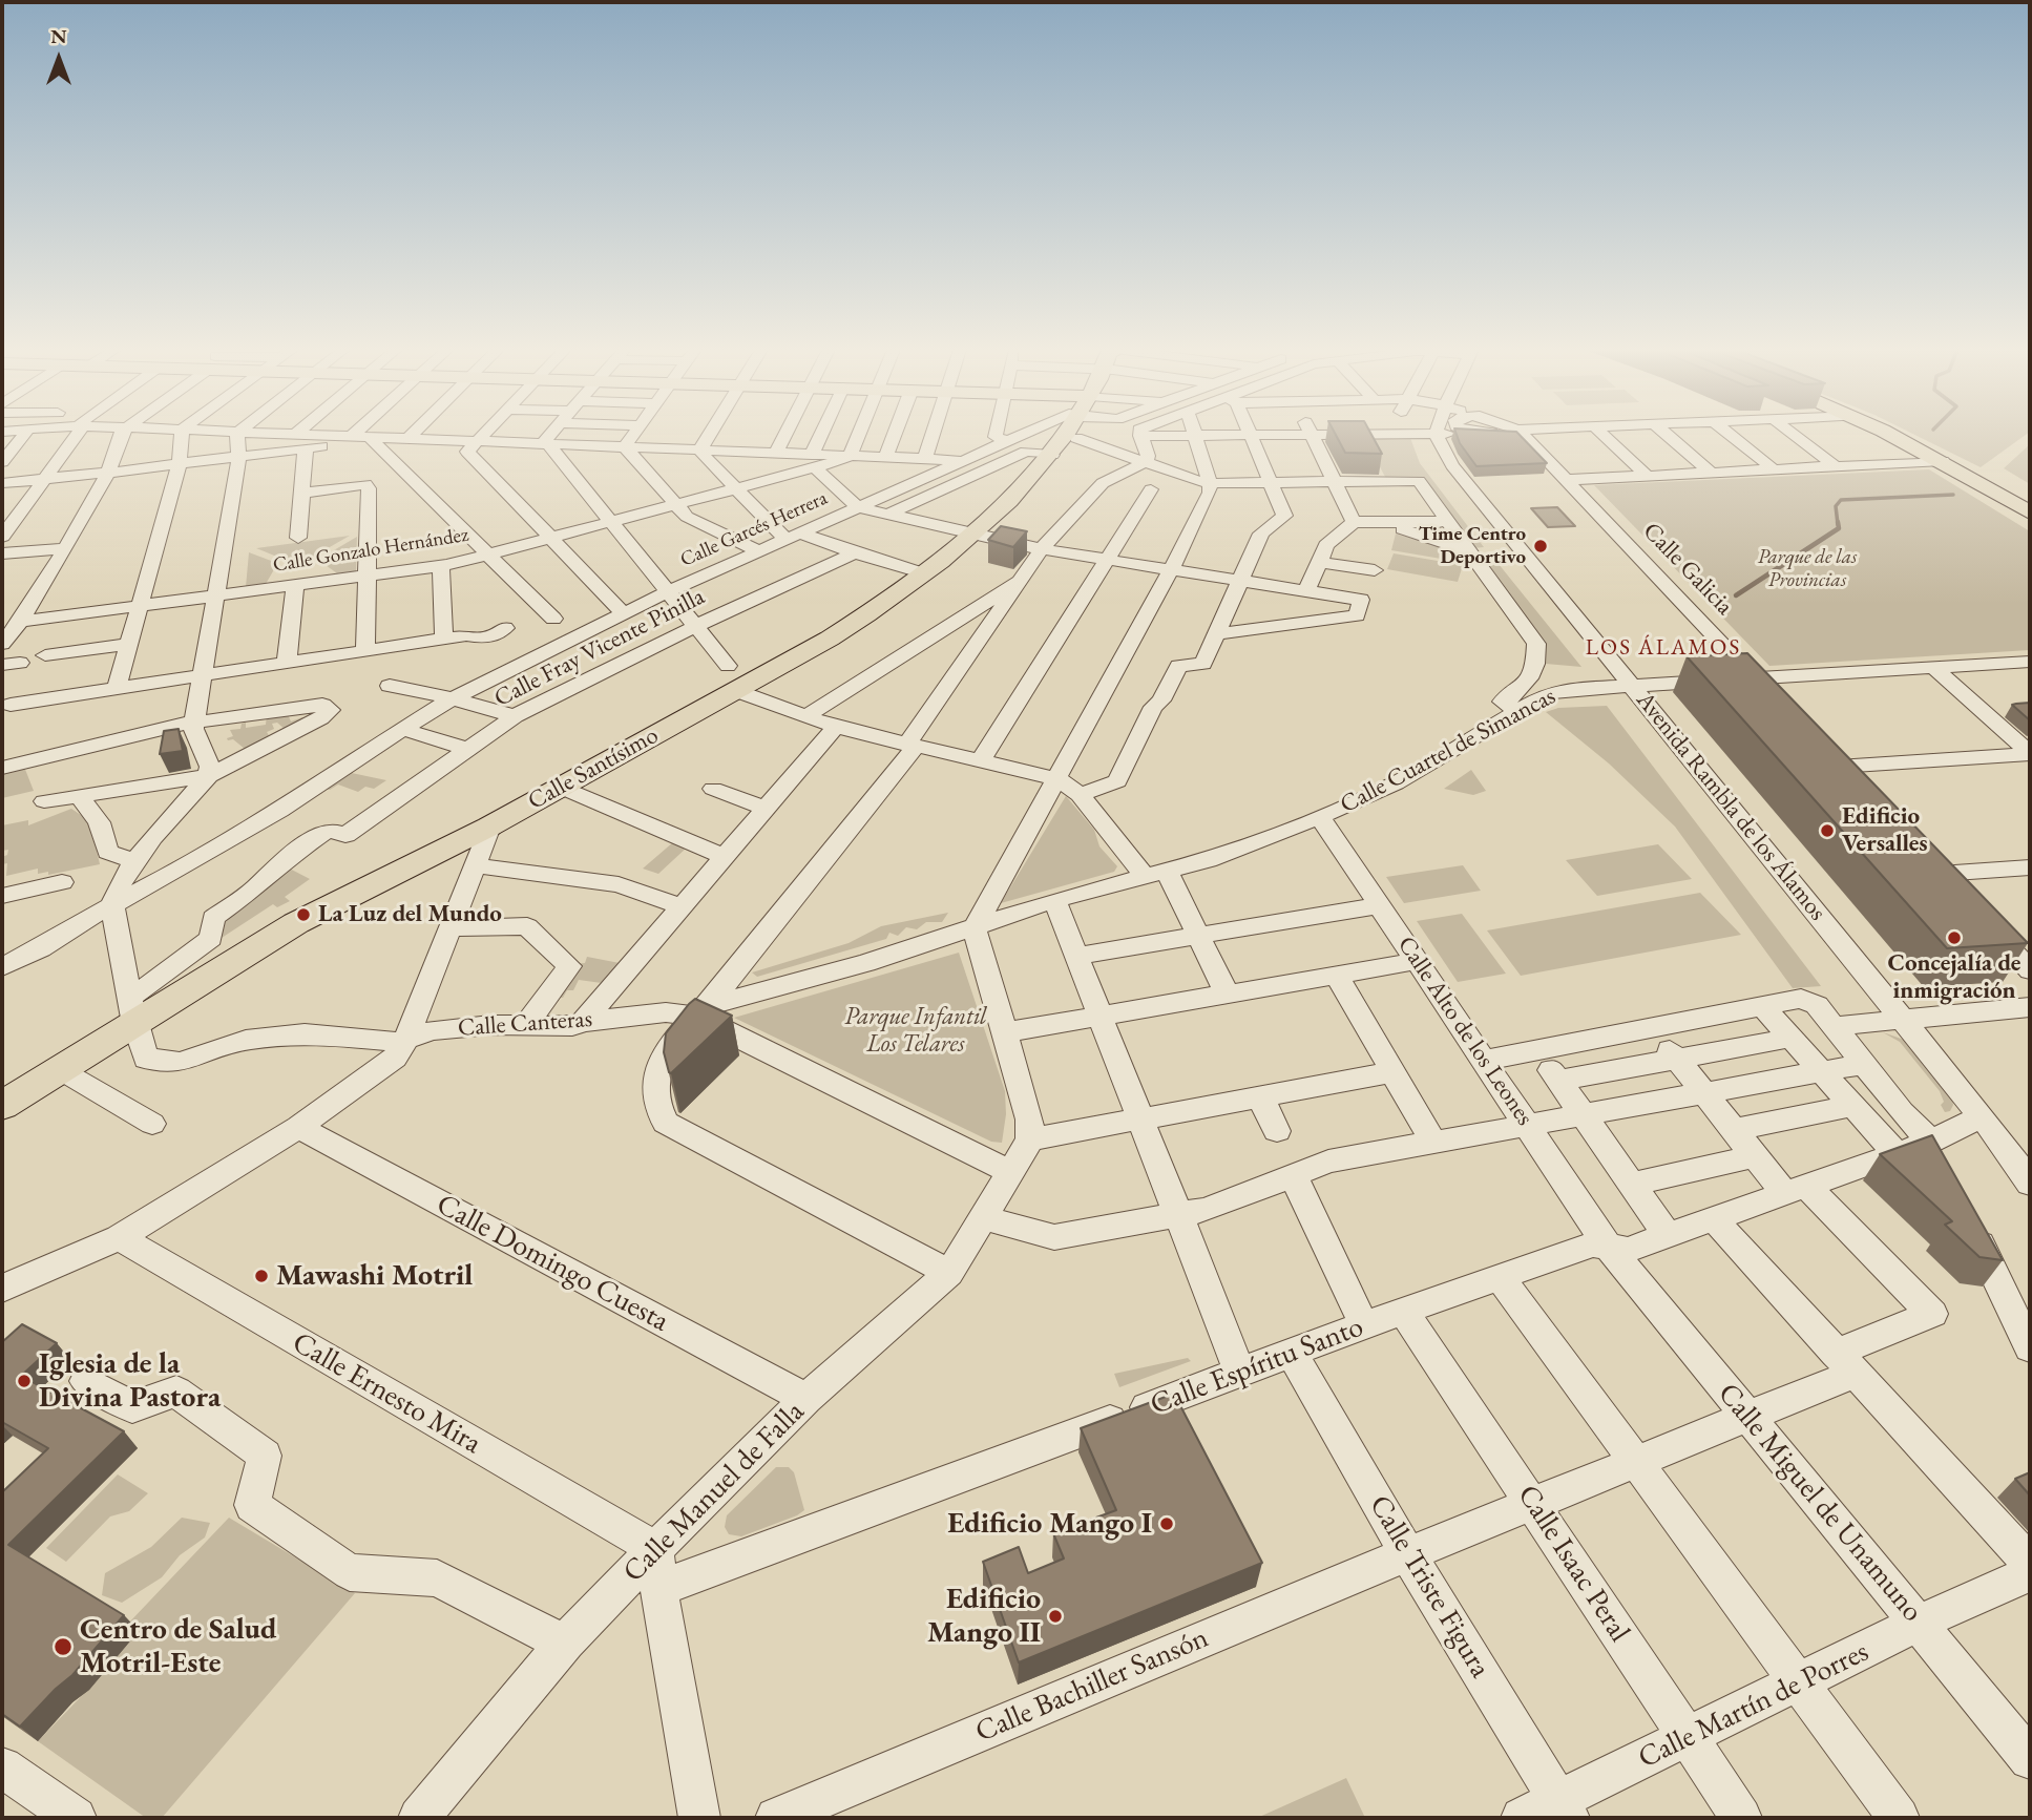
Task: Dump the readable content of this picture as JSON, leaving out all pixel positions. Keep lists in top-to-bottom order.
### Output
{
  "streets": {
    "main road": ["Calle Santísimo"],
    "street": [
      "Calle Garcés Herrera",
      "Calle Gonzalo Hernández",
      "Calle Galicia",
      "Calle Fray Vicente Pinilla",
      "Calle Cuartel de Simancas",
      "Avenida Rambla de los Álamos",
      "Calle Canteras",
      "Calle Alto de los Leones",
      "Calle Domingo Cuesta",
      "Calle Espíritu Santo",
      "Calle Ernesto Mira",
      "Calle Manuel de Falla",
      "Calle Miguel de Unamuno",
      "Calle Isaac Peral",
      "Calle Triste Figura",
      "Calle Bachiller Sansón",
      "Calle Martín de Porres"
    ]
  },
  "crossings": [
    ["Calle Cuartel de Simancas", "Avenida Rambla de los Álamos"],
    ["Calle Cuartel de Simancas", "Calle Canteras"],
    ["Calle Cuartel de Simancas", "Calle Alto de los Leones"],
    ["Calle Santísimo", "Calle Canteras"],
    ["Avenida Rambla de los Álamos", "Calle Espíritu Santo"],
    ["Calle Alto de los Leones", "Calle Espíritu Santo"],
    ["Calle Alto de los Leones", "Calle Miguel de Unamuno"],
    ["Calle Domingo Cuesta", "Calle Manuel de Falla"],
    ["Calle Espíritu Santo", "Calle Miguel de Unamuno"],
    ["Calle Espíritu Santo", "Calle Isaac Peral"],
    ["Calle Espíritu Santo", "Calle Triste Figura"],
    ["Calle Ernesto Mira", "Calle Manuel de Falla"],
    ["Calle Miguel de Unamuno", "Calle Bachiller Sansón"],
    ["Calle Miguel de Unamuno", "Calle Martín de Porres"],
    ["Calle Isaac Peral", "Calle Bachiller Sansón"],
    ["Calle Isaac Peral", "Calle Martín de Porres"],
    ["Calle Triste Figura", "Calle Bachiller Sansón"],
    ["Calle Triste Figura", "Calle Martín de Porres"]
  ],
  "districts": ["LOS ÁLAMOS"],
  "parks": ["Parque de las Provincias", "Parque Infantil Los Telares"],
  "places": [
    "Time Centro Deportivo",
    "Edificio Versalles",
    "La Luz del Mundo",
    "Concejalía de inmigración",
    "Mawashi Motril",
    "Iglesia de la Divina Pastora",
    "Edificio Mango I",
    "Edificio Mango II",
    "Centro de Salud Motril-Este"
  ],
  "north": "top"
}
